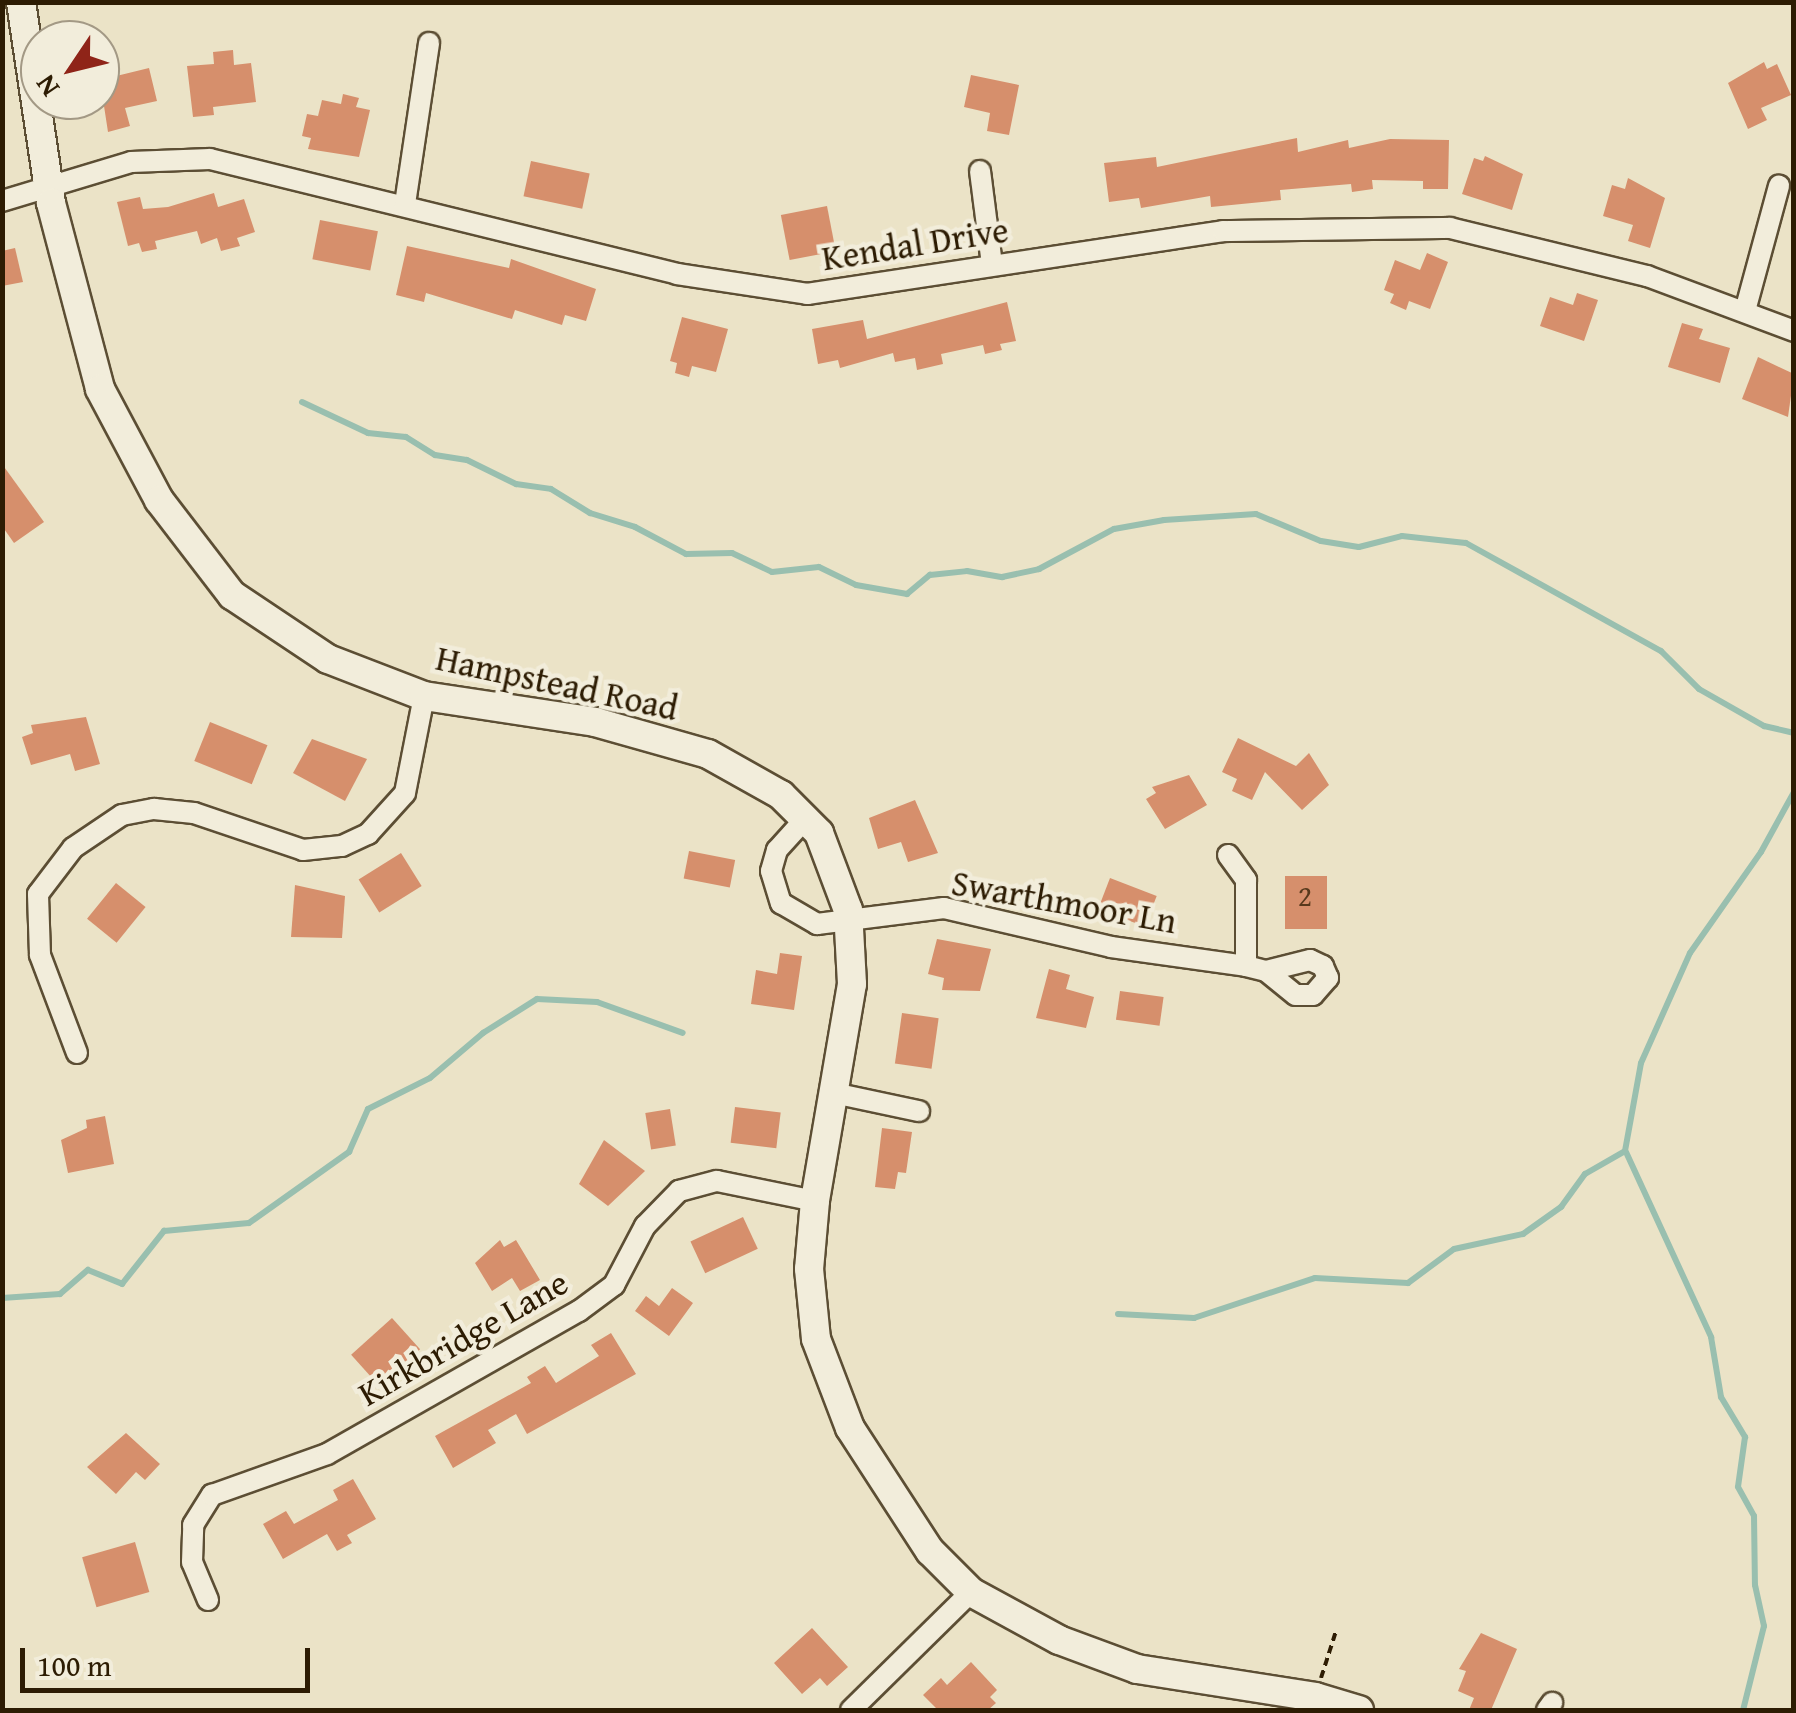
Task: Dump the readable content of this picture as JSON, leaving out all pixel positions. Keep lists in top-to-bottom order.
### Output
{
  "streets": {
    "street": [
      "Kendal Drive",
      "Hampstead Road",
      "Swarthmoor Ln",
      "Kirkbridge Lane"
    ]
  },
  "crossings": [
    ["Kendal Drive", "Hampstead Road"],
    ["Hampstead Road", "Swarthmoor Ln"],
    ["Hampstead Road", "Kirkbridge Lane"]
  ],
  "house_numbers": ["2"],
  "scale_bar": "100 m",
  "north": "bottom left"
}
